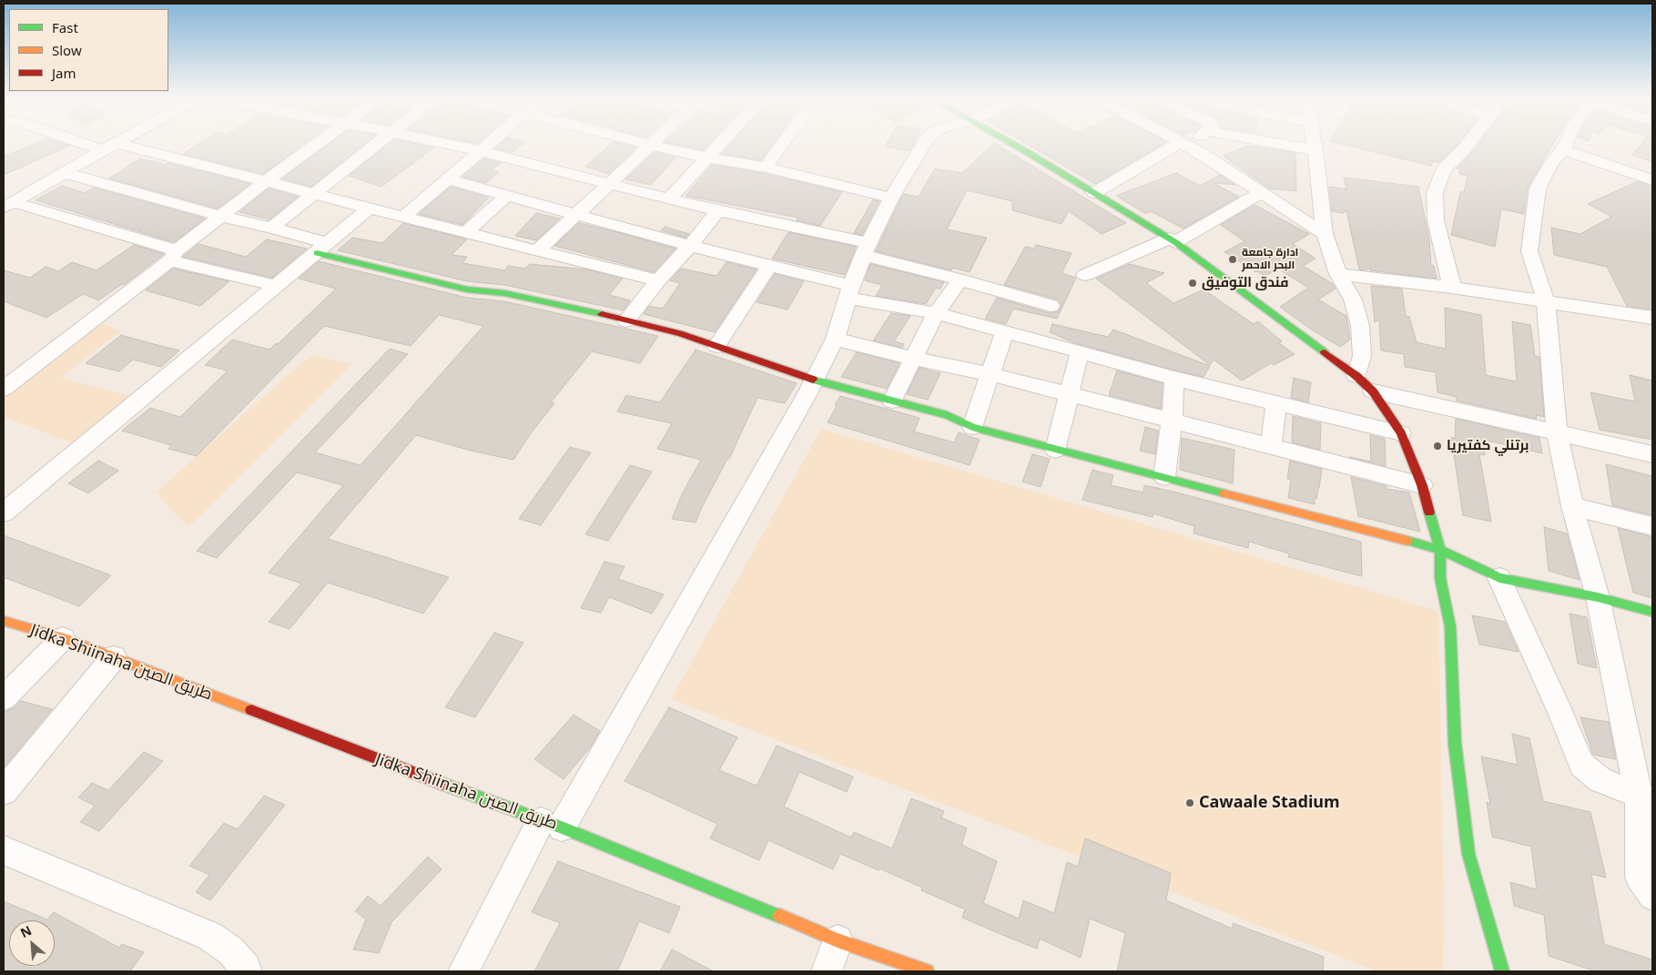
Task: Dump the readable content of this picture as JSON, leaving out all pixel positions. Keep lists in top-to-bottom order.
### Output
{
  "streets": {
    "street": ["Jidka Shiinaha طريق الصين"]
  },
  "places": [
    "ادارة جامعة البحر الاحمر",
    "فندق التوفيق",
    "برتنلي كفتيريا",
    "Cawaale Stadium"
  ],
  "legend": ["Fast", "Slow", "Jam"],
  "north": "top left"
}
